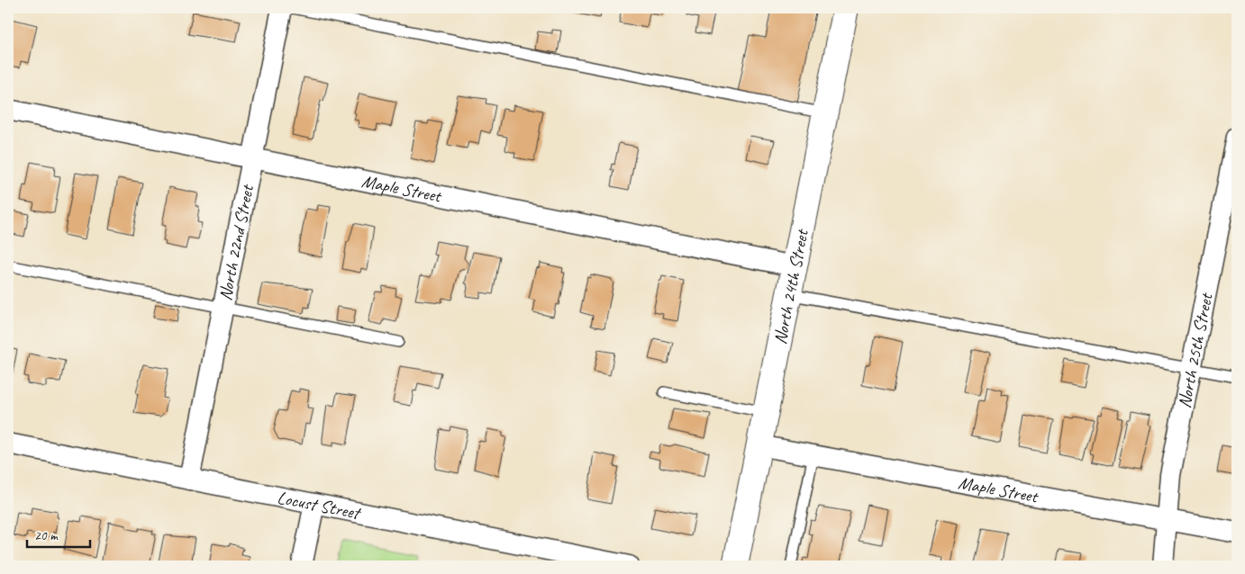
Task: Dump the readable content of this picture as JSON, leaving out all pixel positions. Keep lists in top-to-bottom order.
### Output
{
  "streets": {
    "main road": ["North 24th Street"],
    "street": [
      "Maple Street",
      "North 22nd Street",
      "North 25th Street",
      "Locust Street"
    ]
  },
  "crossings": [
    ["Maple Street", "North 22nd Street"],
    ["Maple Street", "North 24th Street"],
    ["Maple Street", "North 25th Street"],
    ["North 22nd Street", "Locust Street"]
  ],
  "scale_bar": "20 m"
}
